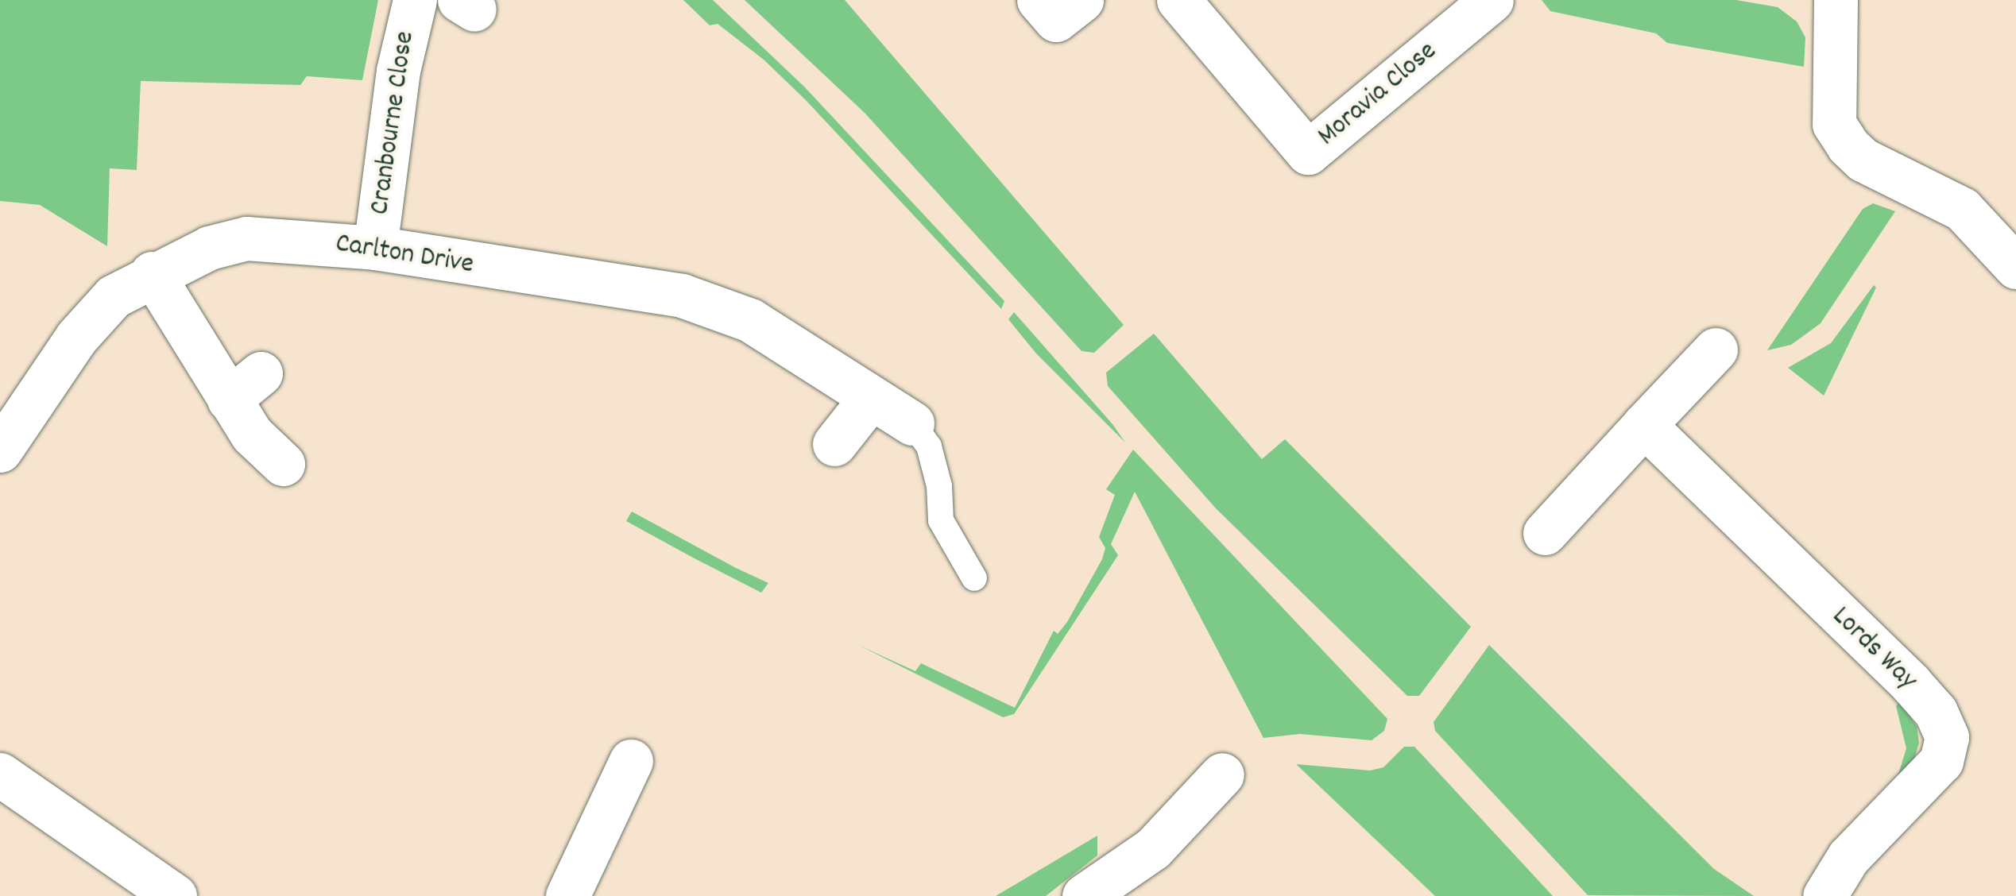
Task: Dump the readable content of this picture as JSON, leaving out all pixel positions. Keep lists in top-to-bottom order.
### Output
{
  "streets": {
    "street": [
      "Moravia Close",
      "Cranbourne Close",
      "Carlton Drive",
      "Lords Way"
    ]
  },
  "crossings": [
    ["Cranbourne Close", "Carlton Drive"]
  ]
}
